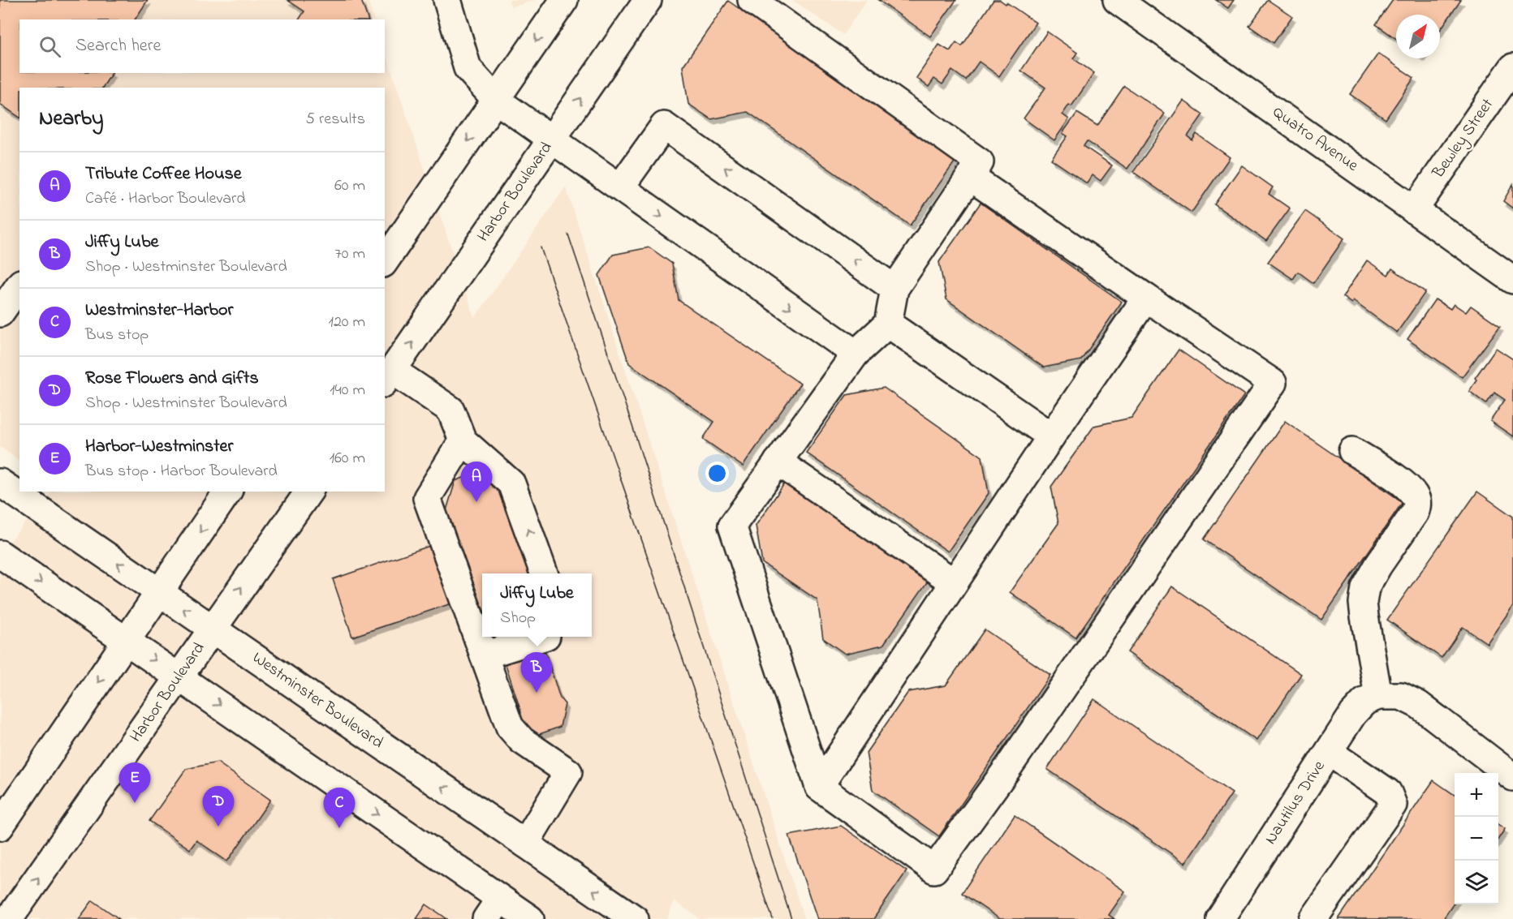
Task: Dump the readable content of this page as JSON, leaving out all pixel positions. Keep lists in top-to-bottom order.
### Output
{
  "streets": {
    "main road": [
      "Bewley Street",
      "Quatro Avenue",
      "Harbor Boulevard",
      "Westminster Boulevard",
      "Nautilus Drive"
    ]
  },
  "crossings": [
    ["Bewley Street", "Quatro Avenue"],
    ["Harbor Boulevard", "Westminster Boulevard"]
  ],
  "north": "top right",
  "page": {
    "search": "Search here",
    "heading": ["Nearby", "5 results"],
    "list": [
      {
        "mark": "A",
        "name": "Tribute Coffee House",
        "note": "Café · Harbor Boulevard",
        "value": "60 m"
      },
      {
        "mark": "B",
        "name": "Jiffy Lube",
        "note": "Shop · Westminster Boulevard",
        "value": "70 m"
      },
      {
        "mark": "C",
        "name": "Westminster-Harbor",
        "note": "Bus stop",
        "value": "120 m"
      },
      {
        "mark": "D",
        "name": "Rose Flowers and Gifts",
        "note": "Shop · Westminster Boulevard",
        "value": "140 m"
      },
      {
        "mark": "E",
        "name": "Harbor-Westminster",
        "note": "Bus stop · Harbor Boulevard",
        "value": "160 m"
      }
    ],
    "pins": [
      "A",
      "B",
      "E",
      "D",
      "C"
    ],
    "popup": ["Jiffy Lube", "Shop"],
    "map_buttons": ["+", "−"]
  }
}
